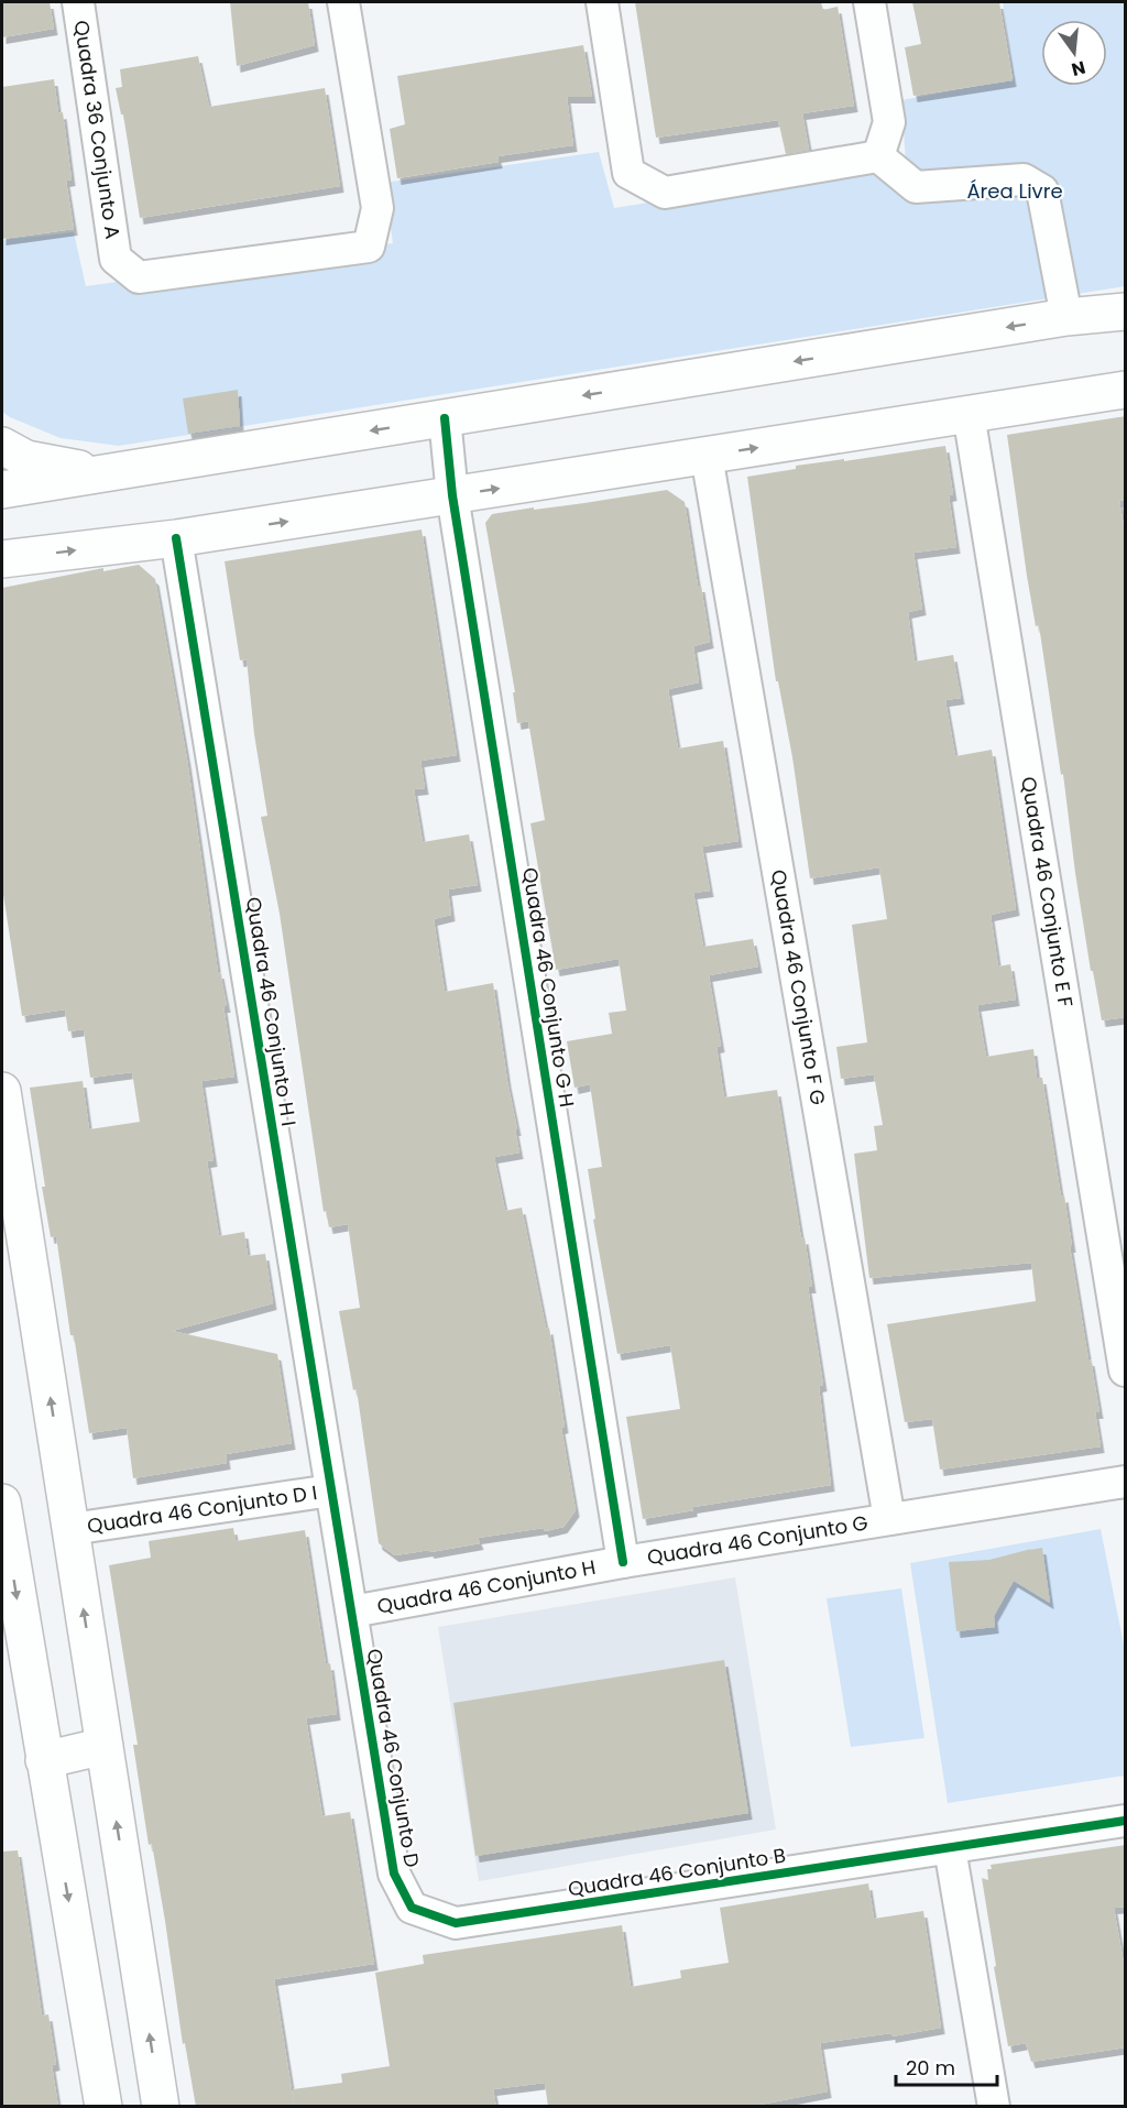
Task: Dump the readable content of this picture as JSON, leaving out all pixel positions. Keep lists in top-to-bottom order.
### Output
{
  "streets": {
    "street": [
      "Quadra 36 Conjunto A",
      "Quadra 46 Conjunto E F",
      "Quadra 46 Conjunto G H",
      "Quadra 46 Conjunto F G",
      "Quadra 46 Conjunto H I",
      "Quadra 46 Conjunto D I",
      "Quadra 46 Conjunto G",
      "Quadra 46 Conjunto H",
      "Quadra 46 Conjunto D",
      "Quadra 46 Conjunto B"
    ]
  },
  "crossings": [
    ["Quadra 46 Conjunto G H", "Quadra 46 Conjunto G"],
    ["Quadra 46 Conjunto G H", "Quadra 46 Conjunto H"],
    ["Quadra 46 Conjunto F G", "Quadra 46 Conjunto G"],
    ["Quadra 46 Conjunto H I", "Quadra 46 Conjunto D I"],
    ["Quadra 46 Conjunto H I", "Quadra 46 Conjunto H"],
    ["Quadra 46 Conjunto H I", "Quadra 46 Conjunto D"],
    ["Quadra 46 Conjunto G", "Quadra 46 Conjunto H"],
    ["Quadra 46 Conjunto H", "Quadra 46 Conjunto D"],
    ["Quadra 46 Conjunto D", "Quadra 46 Conjunto B"]
  ],
  "parks": ["Área Livre"],
  "scale_bar": "20 m",
  "north": "bottom"
}
